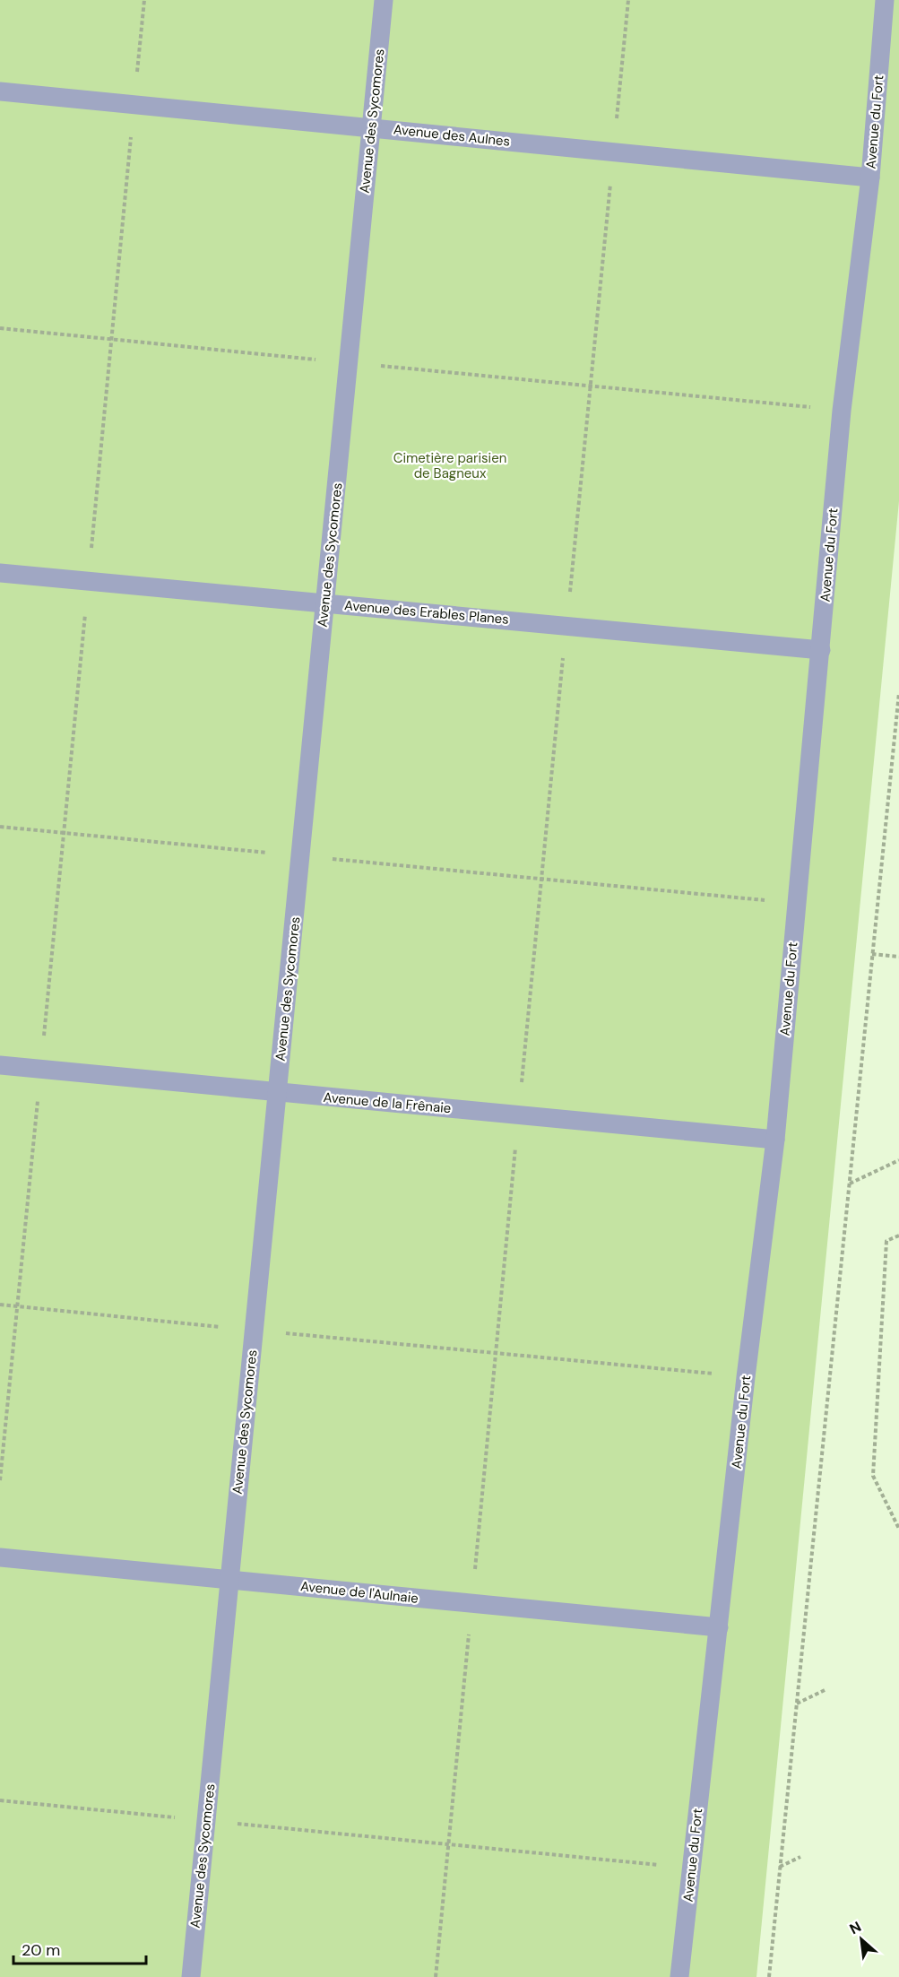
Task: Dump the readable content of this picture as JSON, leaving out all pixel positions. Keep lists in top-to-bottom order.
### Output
{
  "streets": {
    "lane": [
      "Avenue des Sycomores",
      "Avenue du Fort",
      "Avenue des Aulnes",
      "Avenue des Erables Planes",
      "Avenue de la Frênaie",
      "Avenue de l'Aulnaie"
    ]
  },
  "crossings": [
    ["Avenue des Sycomores", "Avenue des Aulnes"],
    ["Avenue des Sycomores", "Avenue des Erables Planes"],
    ["Avenue des Sycomores", "Avenue de la Frênaie"],
    ["Avenue des Sycomores", "Avenue de l'Aulnaie"],
    ["Avenue du Fort", "Avenue des Aulnes"],
    ["Avenue du Fort", "Avenue des Erables Planes"],
    ["Avenue du Fort", "Avenue de la Frênaie"],
    ["Avenue du Fort", "Avenue de l'Aulnaie"]
  ],
  "parks": ["Cimetière parisien de Bagneux"],
  "scale_bar": "20 m",
  "north": "top left"
}
